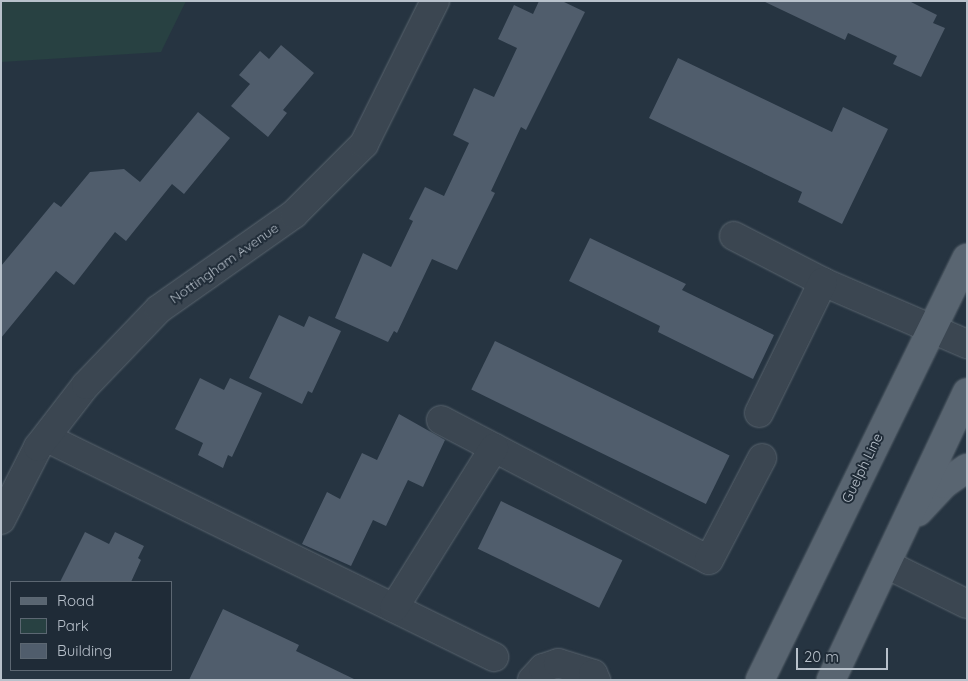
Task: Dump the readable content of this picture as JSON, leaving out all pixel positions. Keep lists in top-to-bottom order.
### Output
{
  "streets": {
    "main road": ["Guelph Line"],
    "street": ["Nottingham Avenue"]
  },
  "legend": ["Road", "Park", "Building"],
  "scale_bar": "20 m"
}
